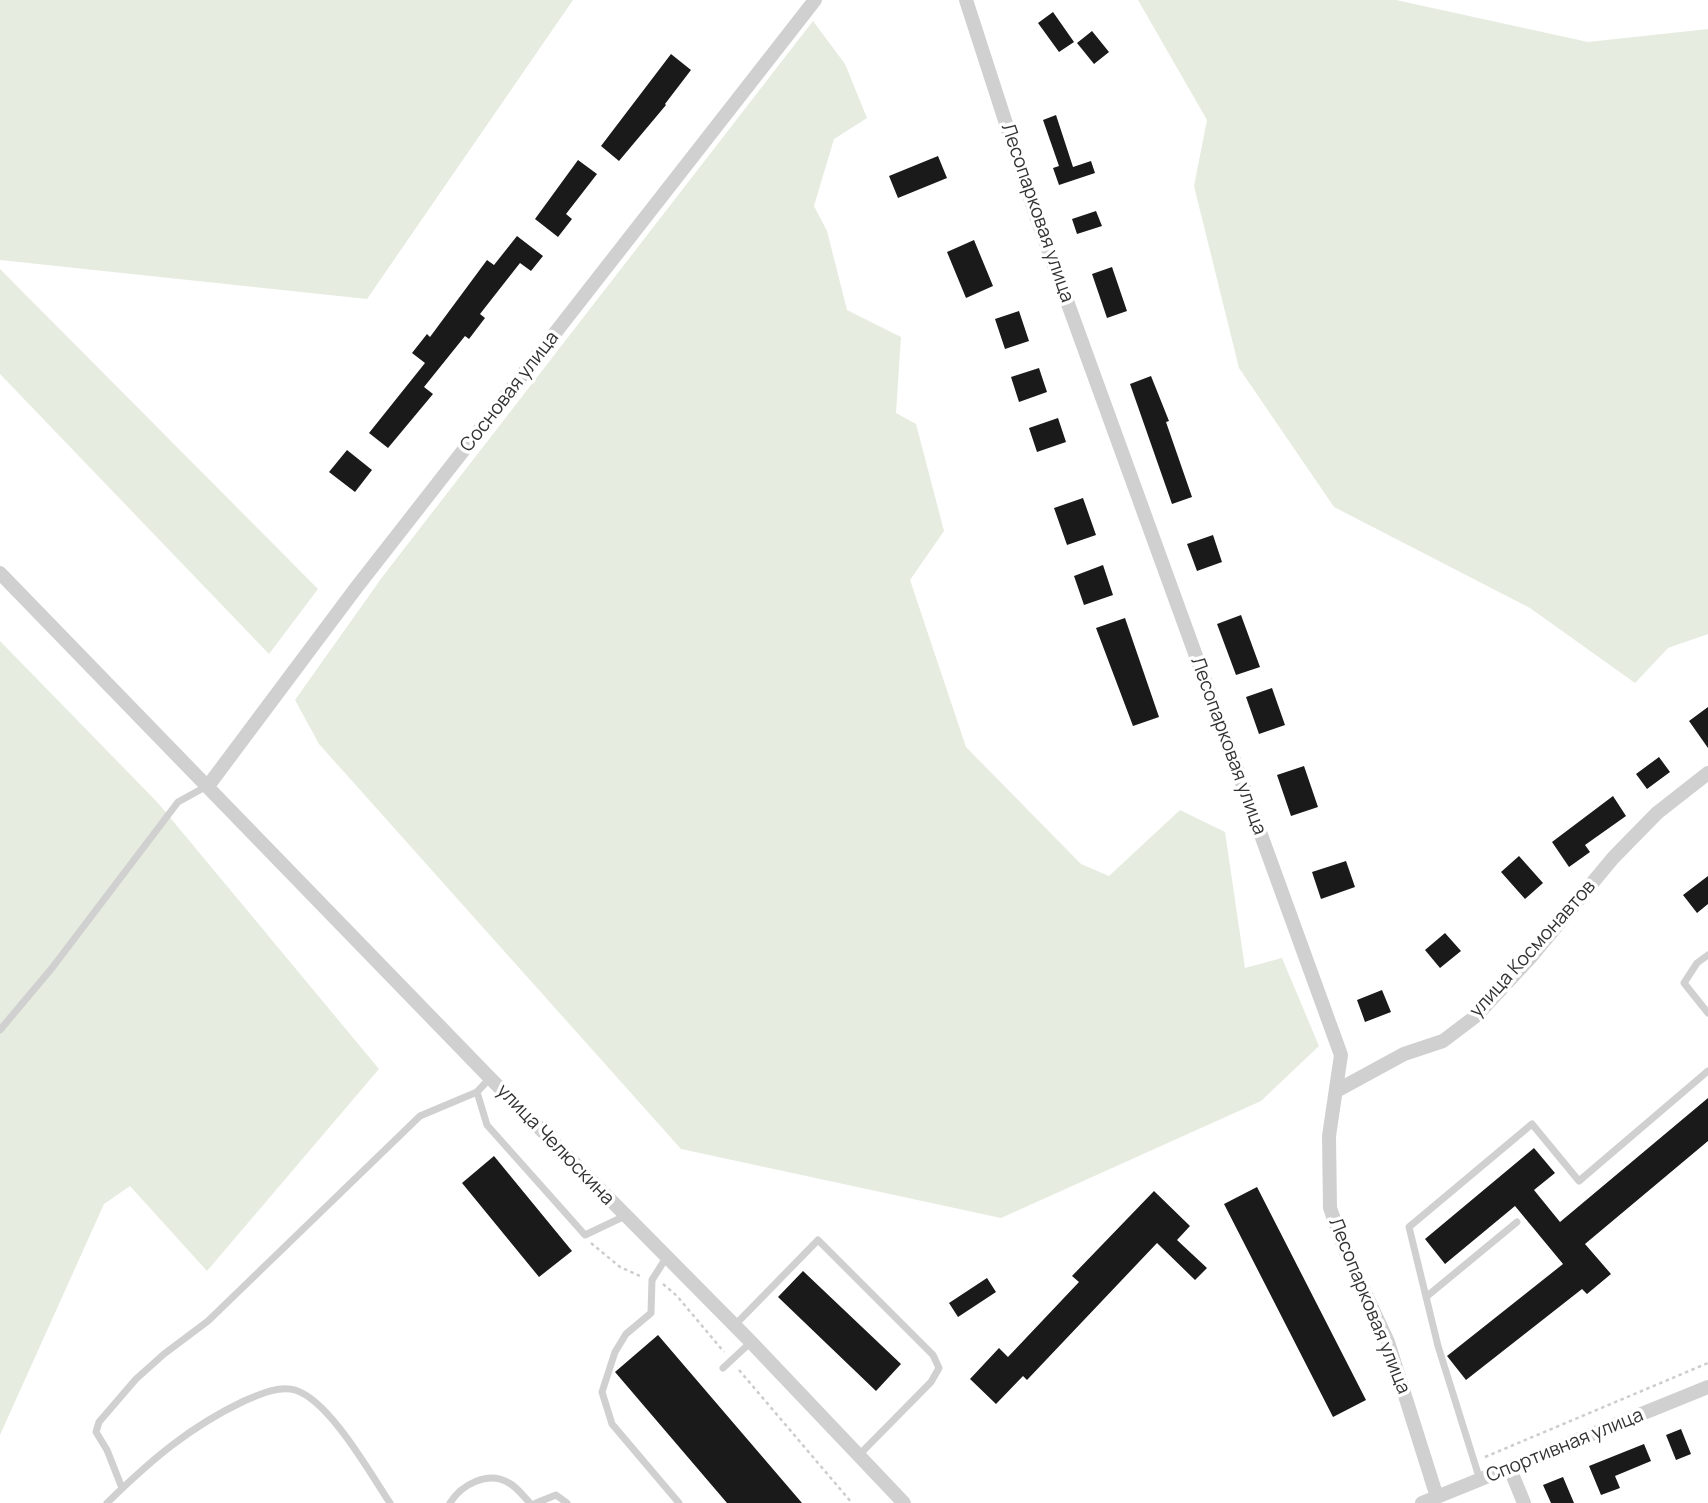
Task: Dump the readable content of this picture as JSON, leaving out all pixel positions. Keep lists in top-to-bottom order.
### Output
{
  "streets": {
    "street": [
      "Лесопарковая улица",
      "Сосновая улица",
      "улица Космонавтов",
      "улица Челюскина",
      "Спортивная улица"
    ]
  },
  "crossings": [
    ["Лесопарковая улица", "улица Космонавтов"],
    ["Лесопарковая улица", "Спортивная улица"],
    ["Сосновая улица", "улица Челюскина"]
  ]
}
